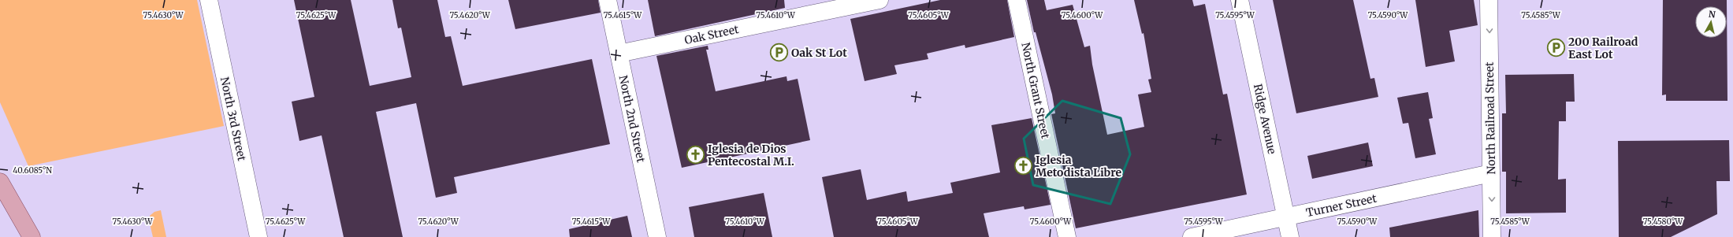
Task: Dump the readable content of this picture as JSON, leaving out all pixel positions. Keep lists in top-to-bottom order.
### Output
{
  "streets": {
    "street": [
      "Oak Street",
      "North Grant Street",
      "North Railroad Street",
      "North 3rd Street",
      "North 2nd Street",
      "Ridge Avenue",
      "Turner Street"
    ]
  },
  "crossings": [
    ["Oak Street", "North 2nd Street"],
    ["North Railroad Street", "Turner Street"],
    ["Ridge Avenue", "Turner Street"]
  ],
  "one_way": ["North Railroad Street"],
  "places": {
    "parking": ["200 Railroad East Lot", "Oak St Lot"],
    "church": ["Iglesia de Dios Pentecostal M.I.", "Iglesia Metodista Libre"]
  },
  "north": "top",
  "coordinates": [
    "75.4630°W",
    "75.4625°W",
    "75.4620°W",
    "75.4615°W",
    "75.4610°W",
    "75.4605°W",
    "75.4600°W",
    "75.4595°W",
    "75.4590°W",
    "75.4585°W",
    "40.6085°N",
    "75.4580°W"
  ]
}
